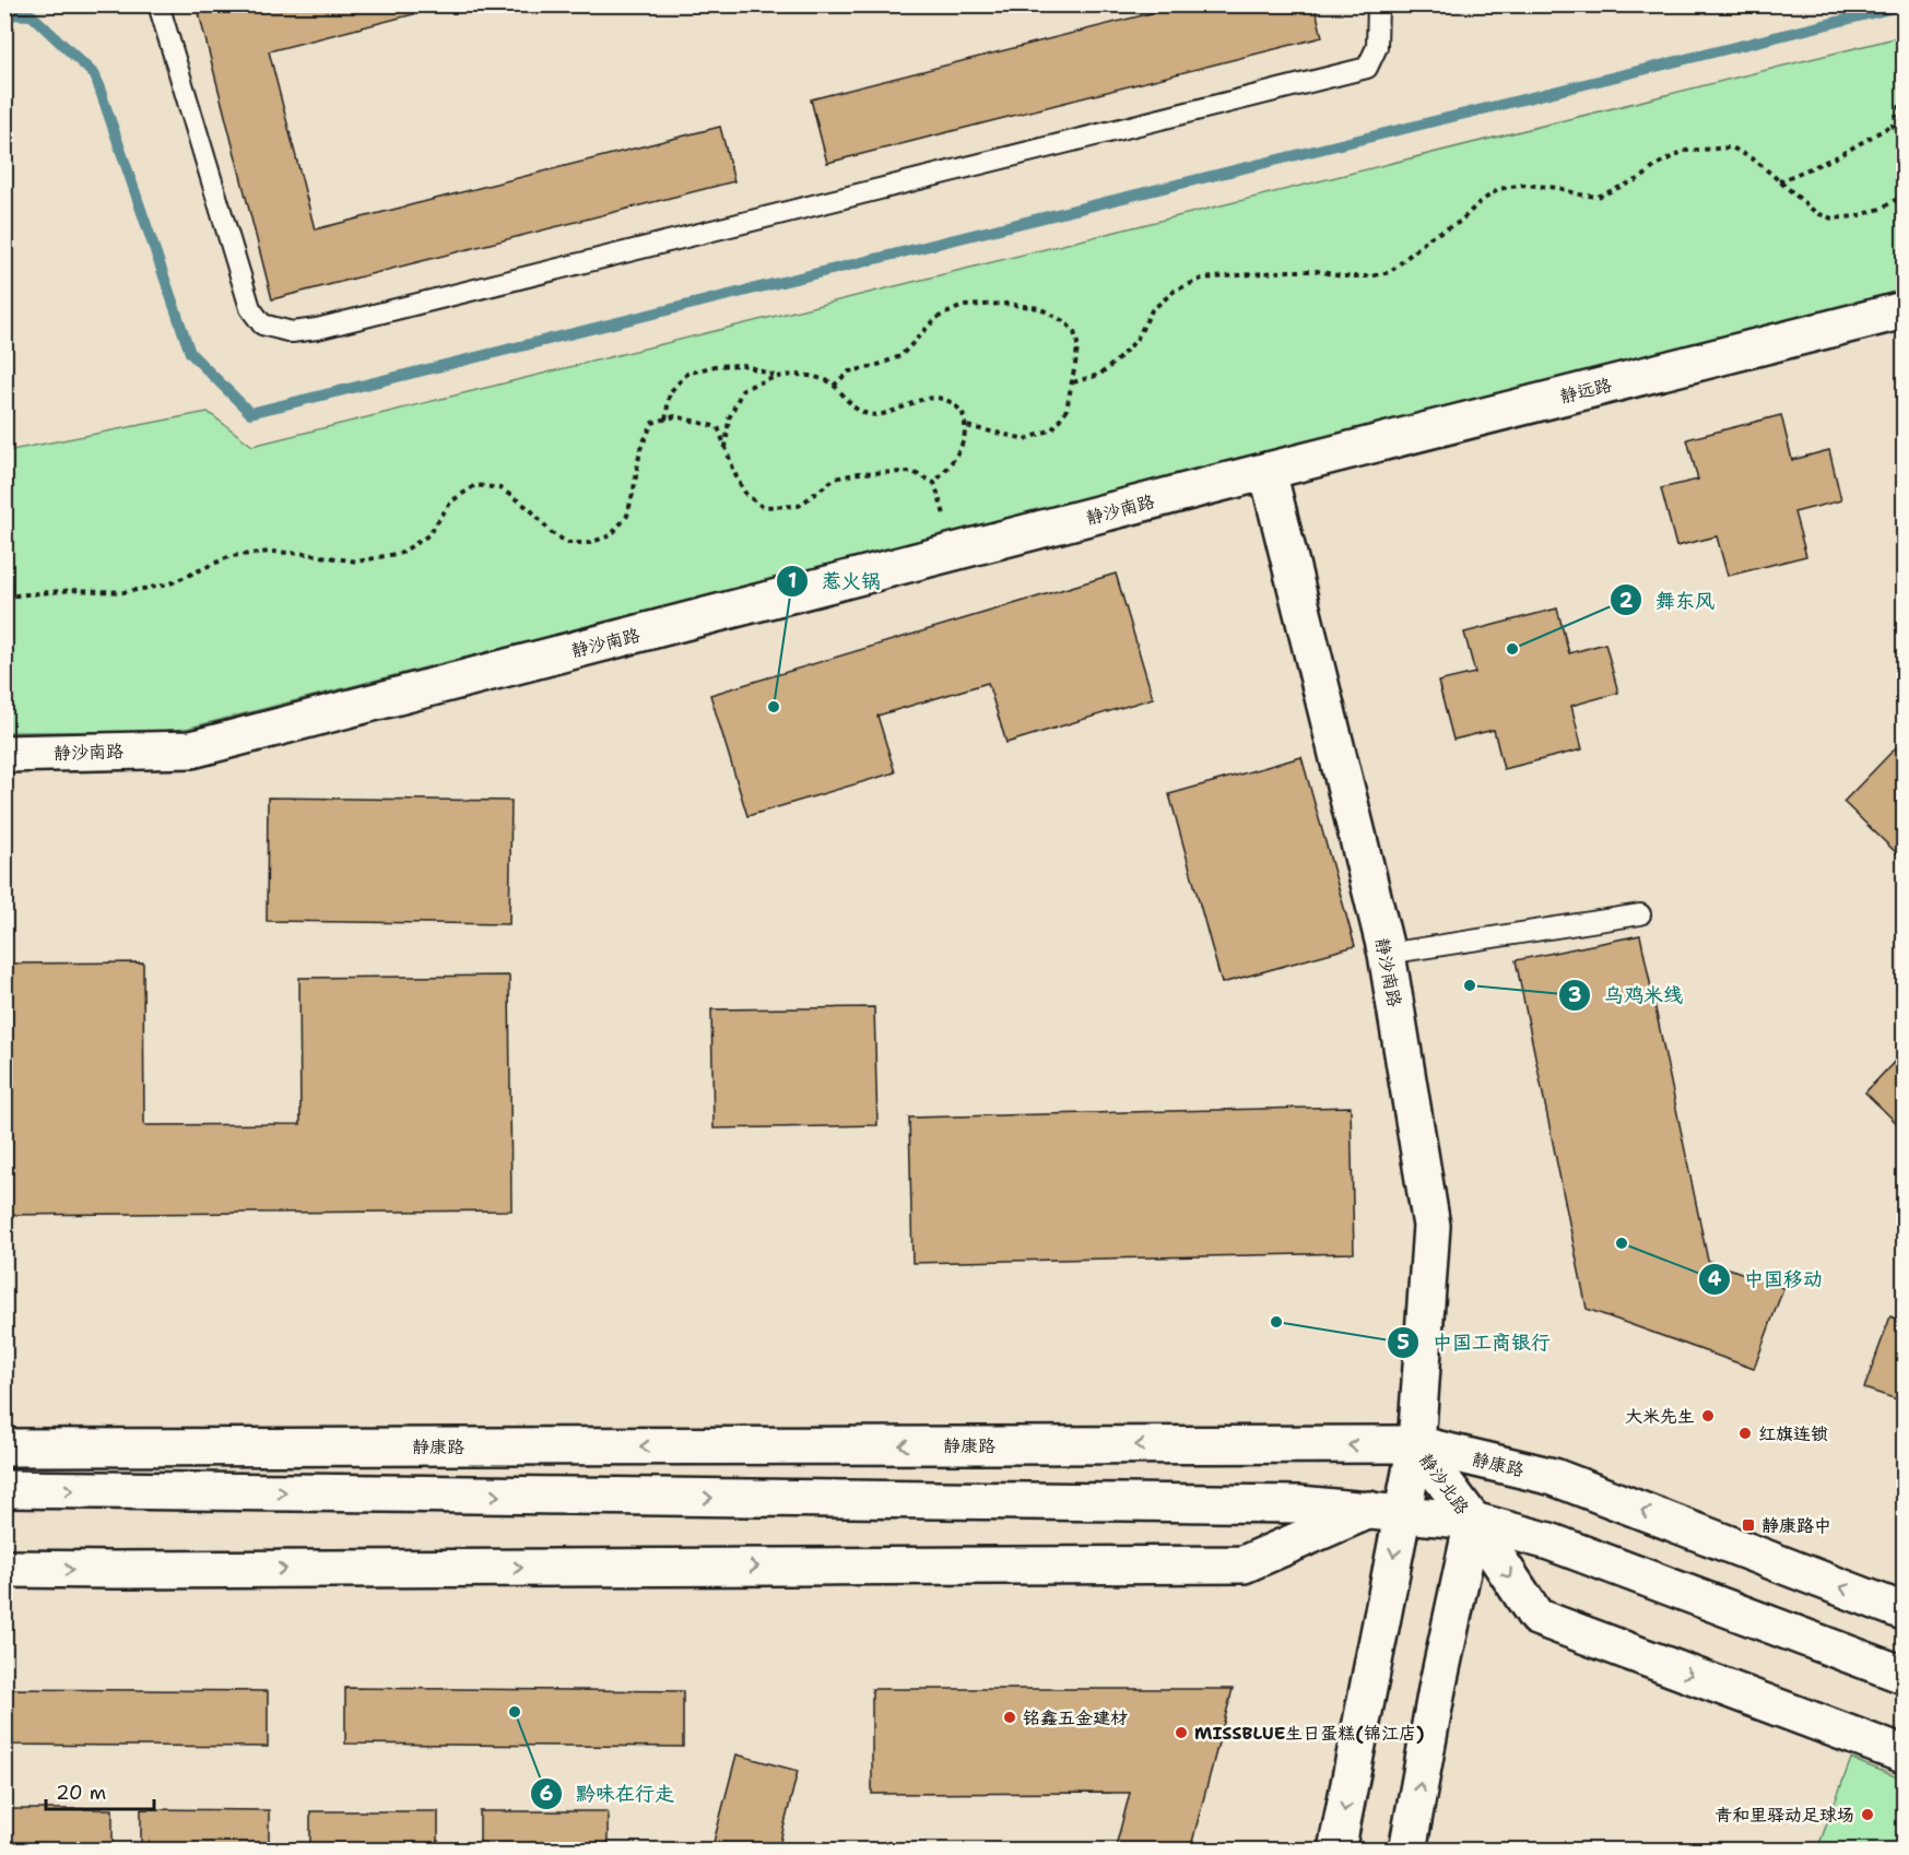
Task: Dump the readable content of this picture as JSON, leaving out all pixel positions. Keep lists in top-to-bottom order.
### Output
{
  "streets": {
    "street": [
      "静远路",
      "静沙南路",
      "静康路",
      "静沙北路"
    ]
  },
  "crossings": [
    ["静远路", "静沙南路"],
    ["静沙南路", "静康路"],
    ["静沙南路", "静沙北路"],
    ["静康路", "静沙北路"]
  ],
  "places": {
    "other": [
      "舞东风",
      "惹火锅",
      "乌鸡米线",
      "中国移动",
      "中国工商银行",
      "大米先生",
      "红旗连锁",
      "黔味在行走",
      "铭鑫五金建材",
      "MISSBLUE生日蛋糕(锦江店)",
      "青和里驿动足球场"
    ],
    "transit": ["静康路中"]
  },
  "scale_bar": "20 m"
}
